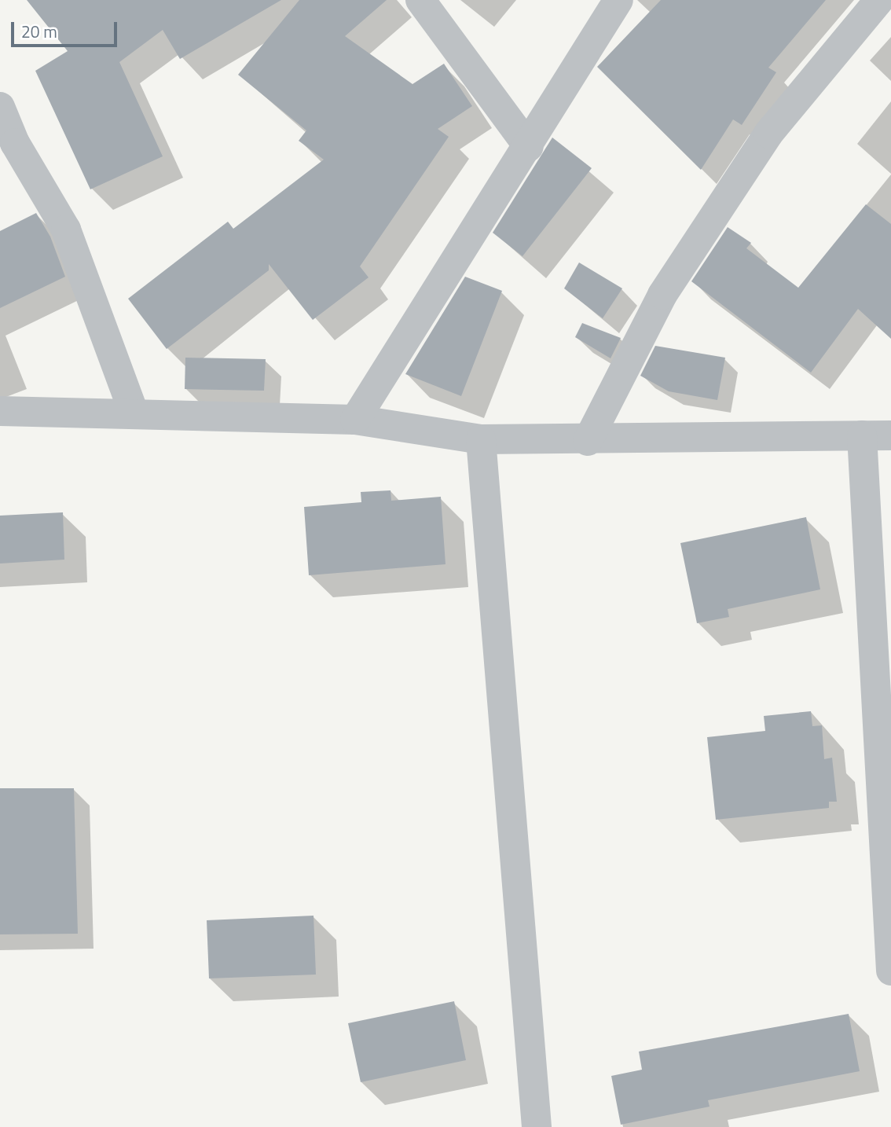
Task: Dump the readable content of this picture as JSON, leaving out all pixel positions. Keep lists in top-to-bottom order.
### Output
{
  "scale_bar": "20 m"
}
